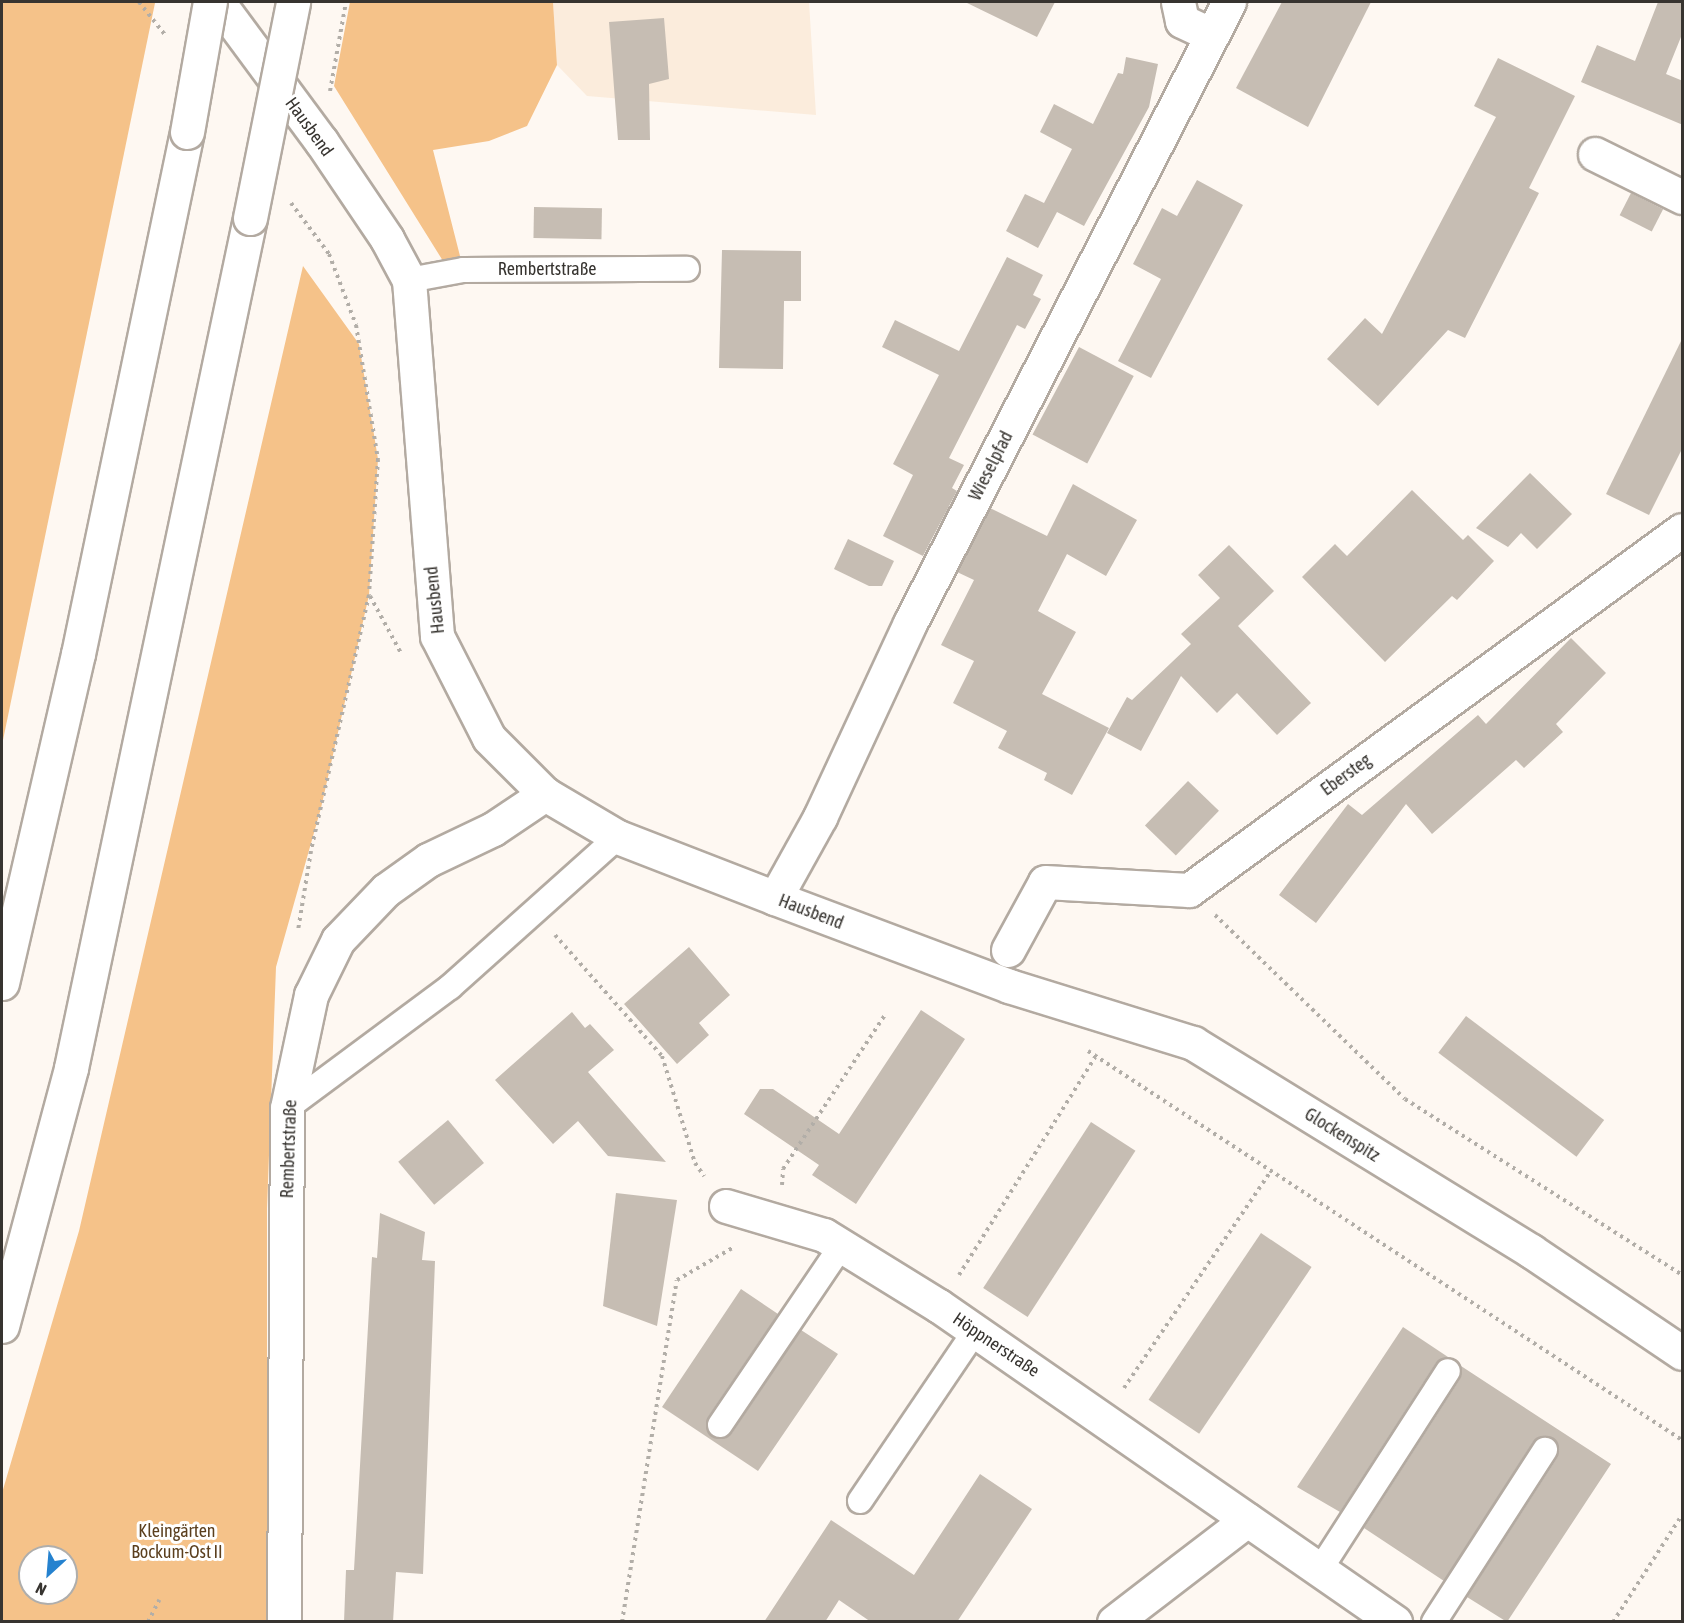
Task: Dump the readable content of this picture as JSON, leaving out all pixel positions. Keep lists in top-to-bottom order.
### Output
{
  "streets": {
    "main road": [
      "Hausbend",
      "Rembertstraße",
      "Wieselpfad",
      "Ebersteg",
      "Glockenspitz",
      "Höppnerstraße"
    ]
  },
  "crossings": [
    ["Hausbend", "Rembertstraße"],
    ["Hausbend", "Wieselpfad"],
    ["Hausbend", "Glockenspitz"]
  ],
  "parks": ["Kleingärten Bockum-Ost II"],
  "north": "bottom left"
}
